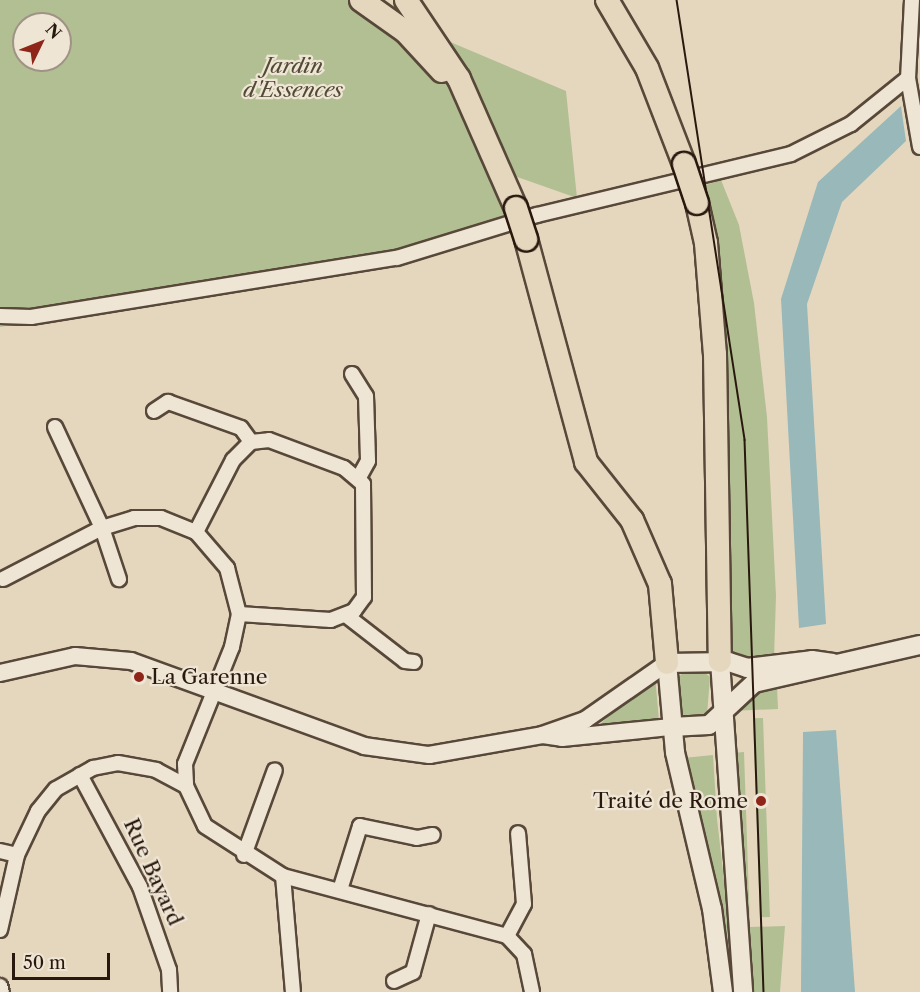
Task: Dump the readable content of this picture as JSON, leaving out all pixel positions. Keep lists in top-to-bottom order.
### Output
{
  "streets": {
    "street": ["Rue Bayard"]
  },
  "parks": ["Jardin d'Essences"],
  "places": ["La Garenne", "Traité de Rome"],
  "scale_bar": "50 m",
  "north": "top right"
}
